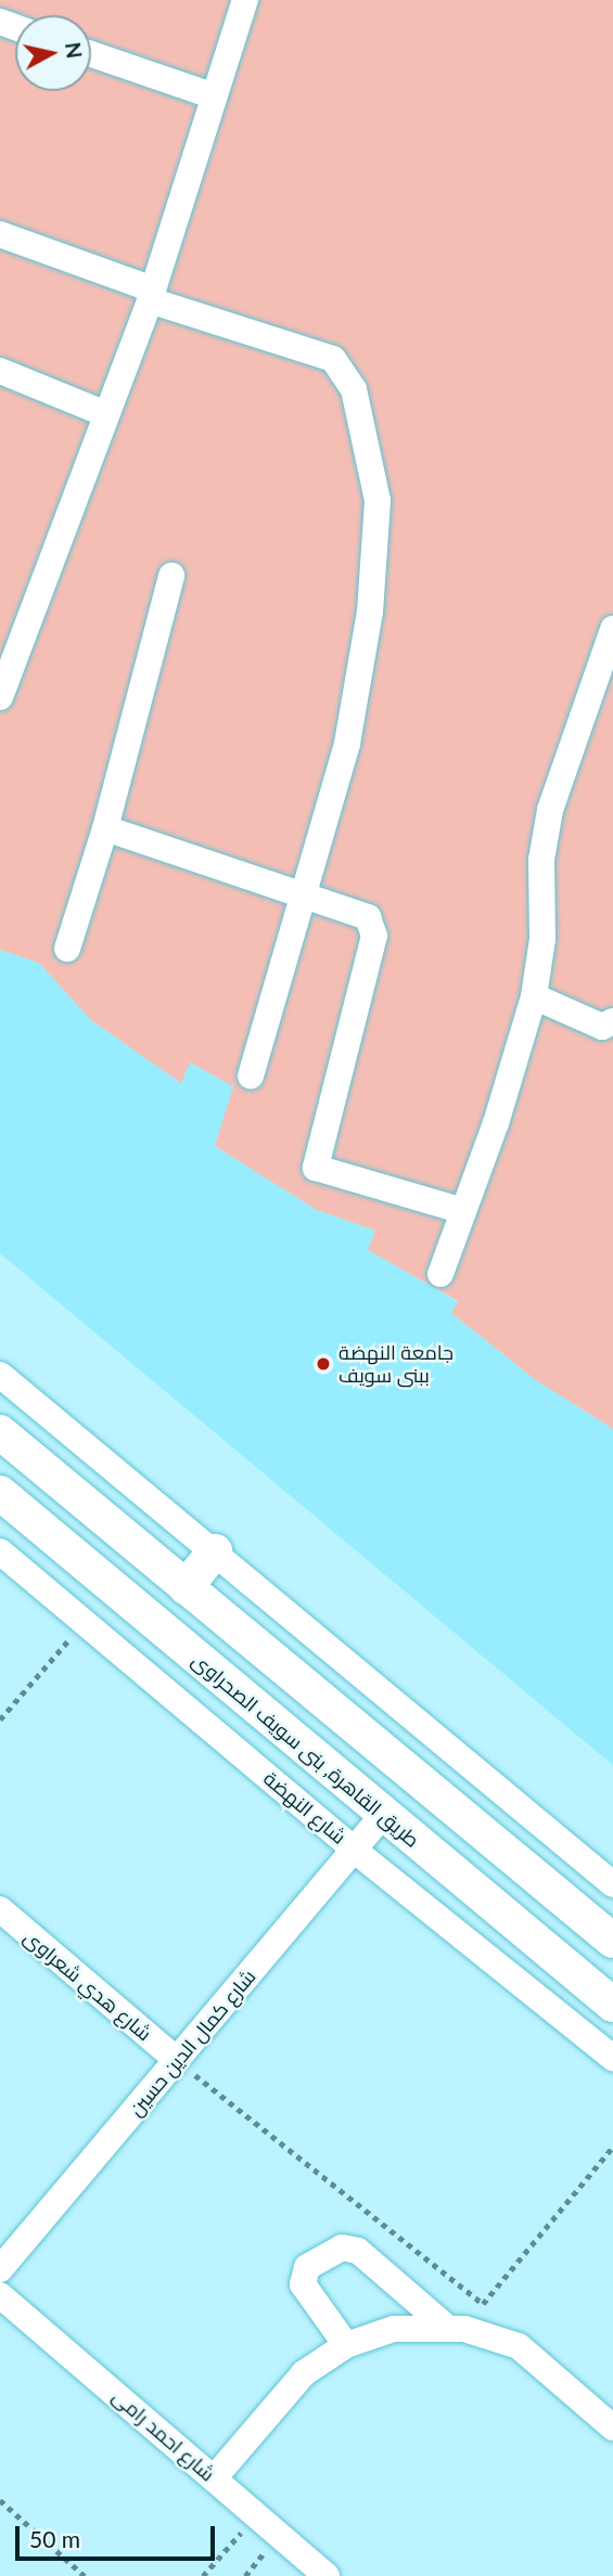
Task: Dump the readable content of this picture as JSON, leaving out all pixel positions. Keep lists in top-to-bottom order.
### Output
{
  "streets": {
    "main road": ["طريق القاهرة, بنى سويف الصحراوى"],
    "street": [
      "شارع النهضة",
      "شارع هدي شعراوى",
      "شارع كمال الدين حسين",
      "شارع احمد رامى"
    ]
  },
  "crossings": [
    ["طريق القاهرة, بنى سويف الصحراوى", "شارع كمال الدين حسين"],
    ["شارع النهضة", "شارع كمال الدين حسين"],
    ["شارع هدي شعراوى", "شارع كمال الدين حسين"]
  ],
  "places": ["جامعة النهضة ببنى سويف"],
  "scale_bar": "50 m",
  "north": "right"
}
